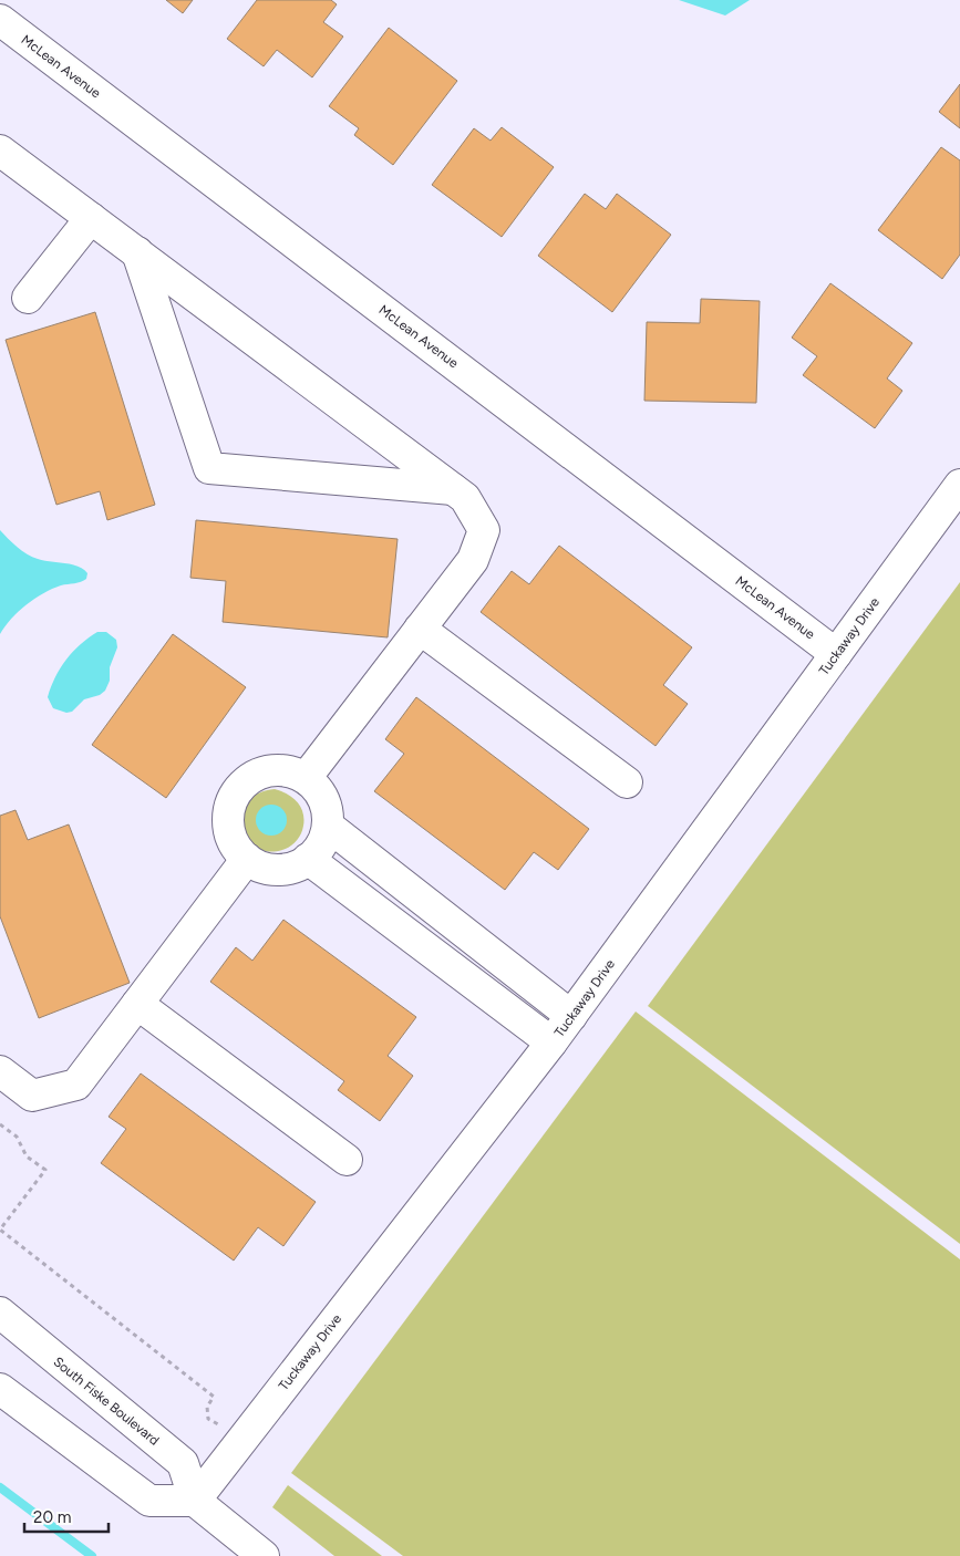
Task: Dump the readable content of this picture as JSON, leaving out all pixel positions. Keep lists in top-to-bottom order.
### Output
{
  "streets": {
    "street": ["McLean Avenue", "Tuckaway Drive", "South Fiske Boulevard"]
  },
  "crossings": [
    ["McLean Avenue", "Tuckaway Drive"],
    ["Tuckaway Drive", "South Fiske Boulevard"]
  ],
  "scale_bar": "20 m"
}
